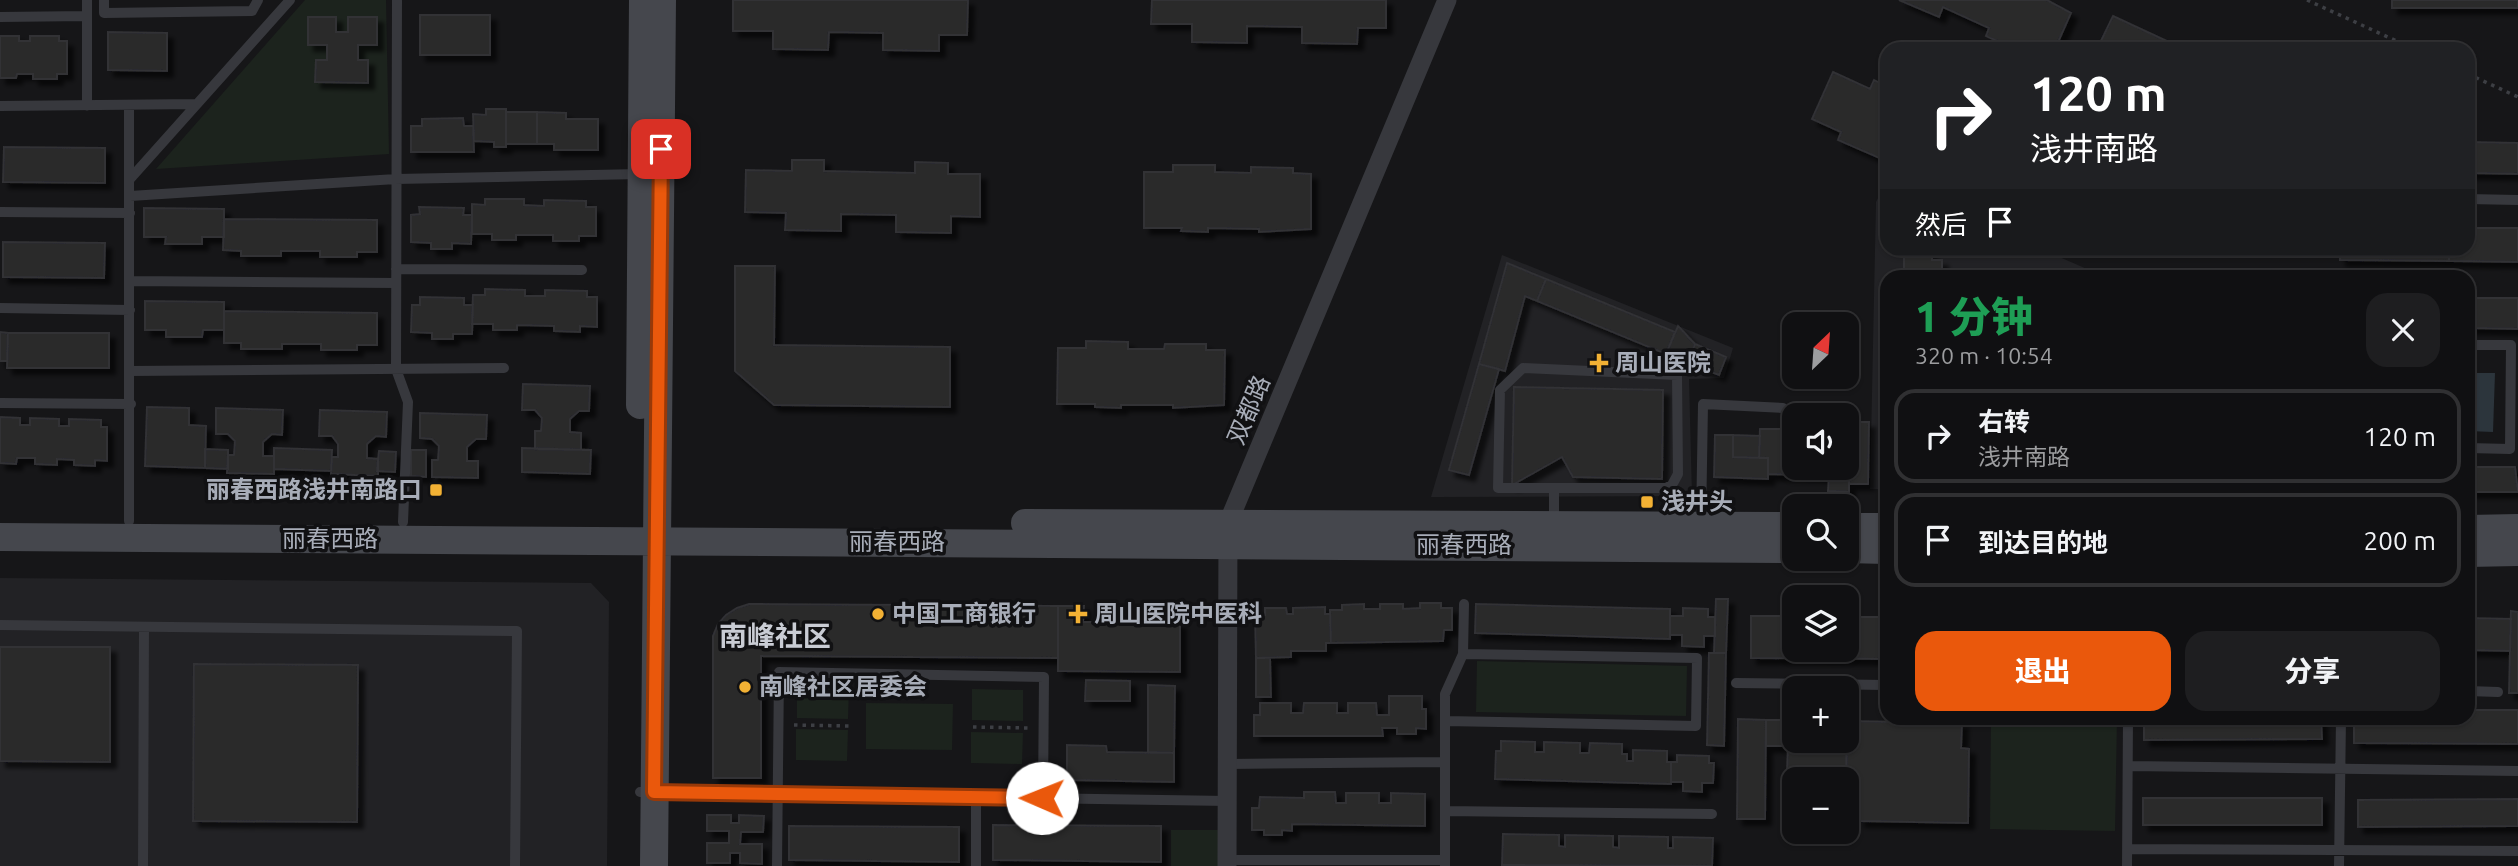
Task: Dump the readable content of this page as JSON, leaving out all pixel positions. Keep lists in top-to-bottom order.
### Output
{
  "streets": {
    "main road": ["丽春西路"],
    "street": ["双都路"]
  },
  "crossings": [
    ["双都路", "丽春西路"]
  ],
  "districts": ["南峰社区"],
  "places": {
    "health": ["周山医院", "周山医院中医科"],
    "transit": ["丽春西路浅井南路口", "浅井头"],
    "other": ["中国工商银行", "南峰社区居委会"]
  },
  "north": "top right",
  "page": {
    "turn": ["120 m", "浅井南路"],
    "then": "然后",
    "heading": ["1 分钟", "320 m · 10:54"],
    "map_buttons": ["+", "−"],
    "list": [
      {
        "name": "右转",
        "note": "浅井南路",
        "value": "120 m"
      },
      {
        "name": "到达目的地",
        "value": "200 m"
      }
    ],
    "buttons": ["退出", "分享"]
  }
}
